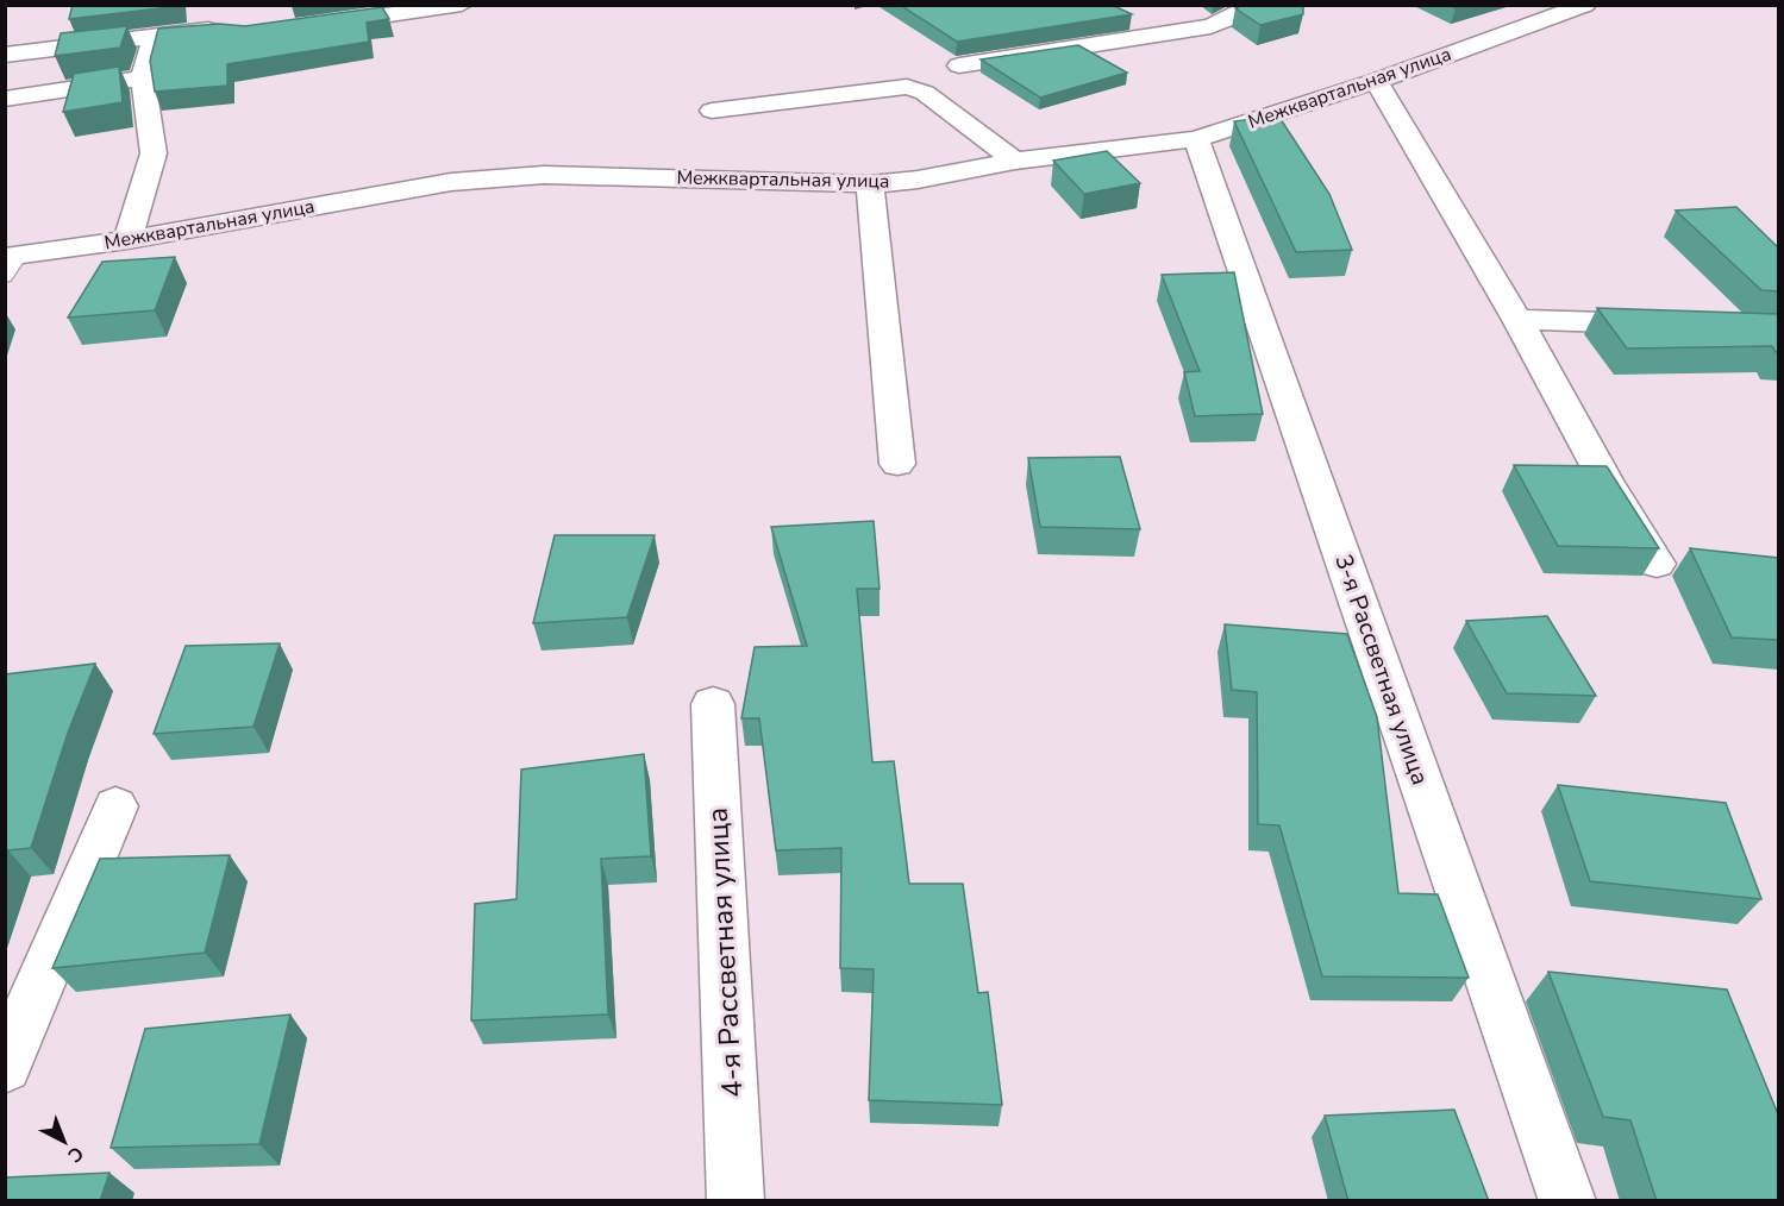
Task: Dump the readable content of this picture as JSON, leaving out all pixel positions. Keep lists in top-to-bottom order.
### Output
{
  "streets": {
    "street": ["Межквартальная улица", "3-я Рассветная улица", "4-я Рассветная улица"]
  },
  "crossings": [
    ["Межквартальная улица", "3-я Рассветная улица"]
  ],
  "north": "bottom right"
}
